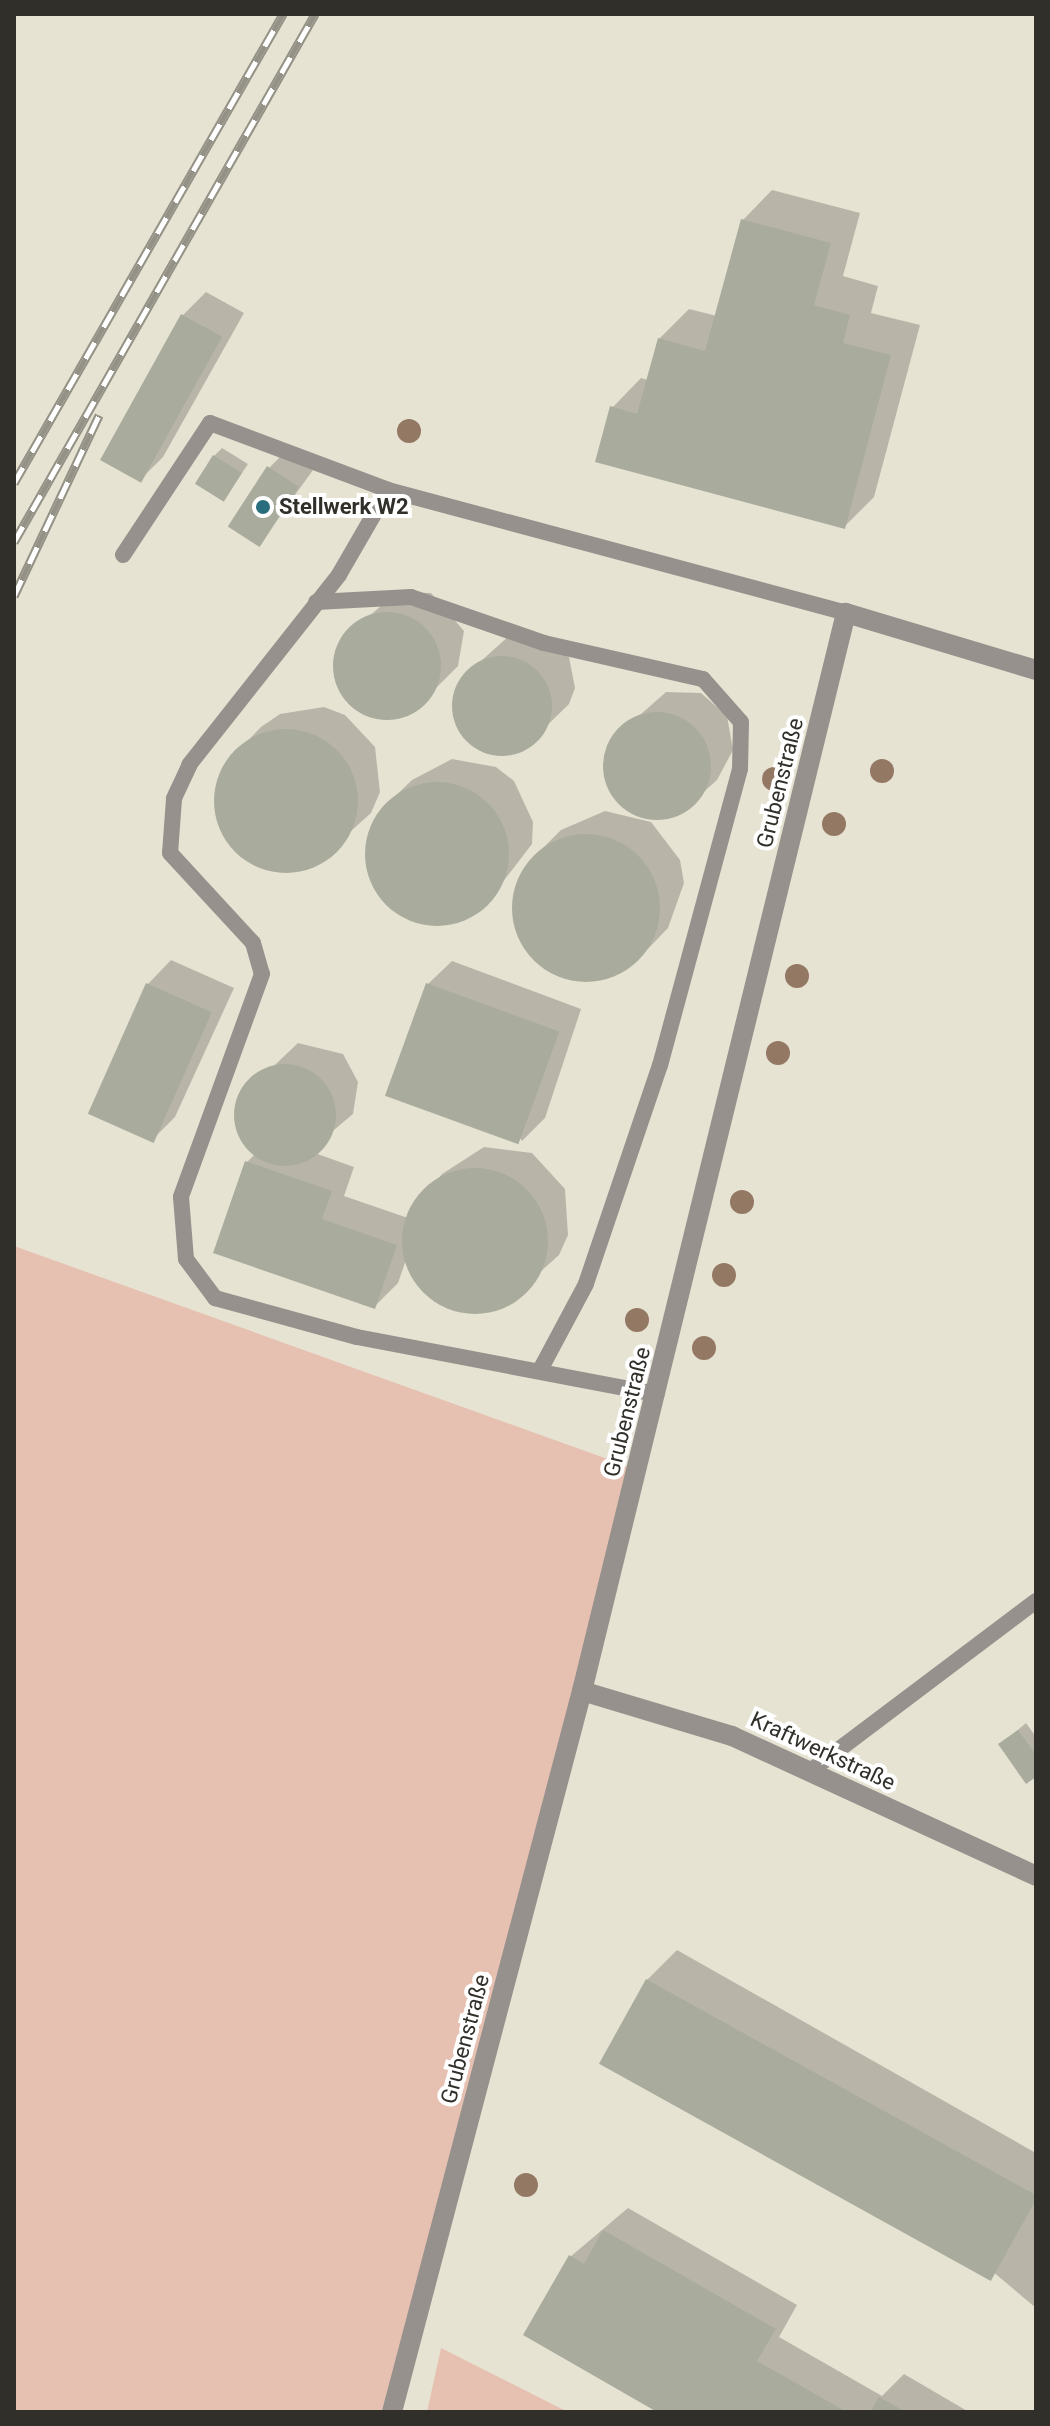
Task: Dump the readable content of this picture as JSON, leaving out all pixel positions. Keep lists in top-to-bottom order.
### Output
{
  "streets": {
    "street": ["Grubenstraße", "Kraftwerkstraße"]
  },
  "crossings": [
    ["Grubenstraße", "Kraftwerkstraße"]
  ],
  "places": ["Stellwerk W2"]
}
